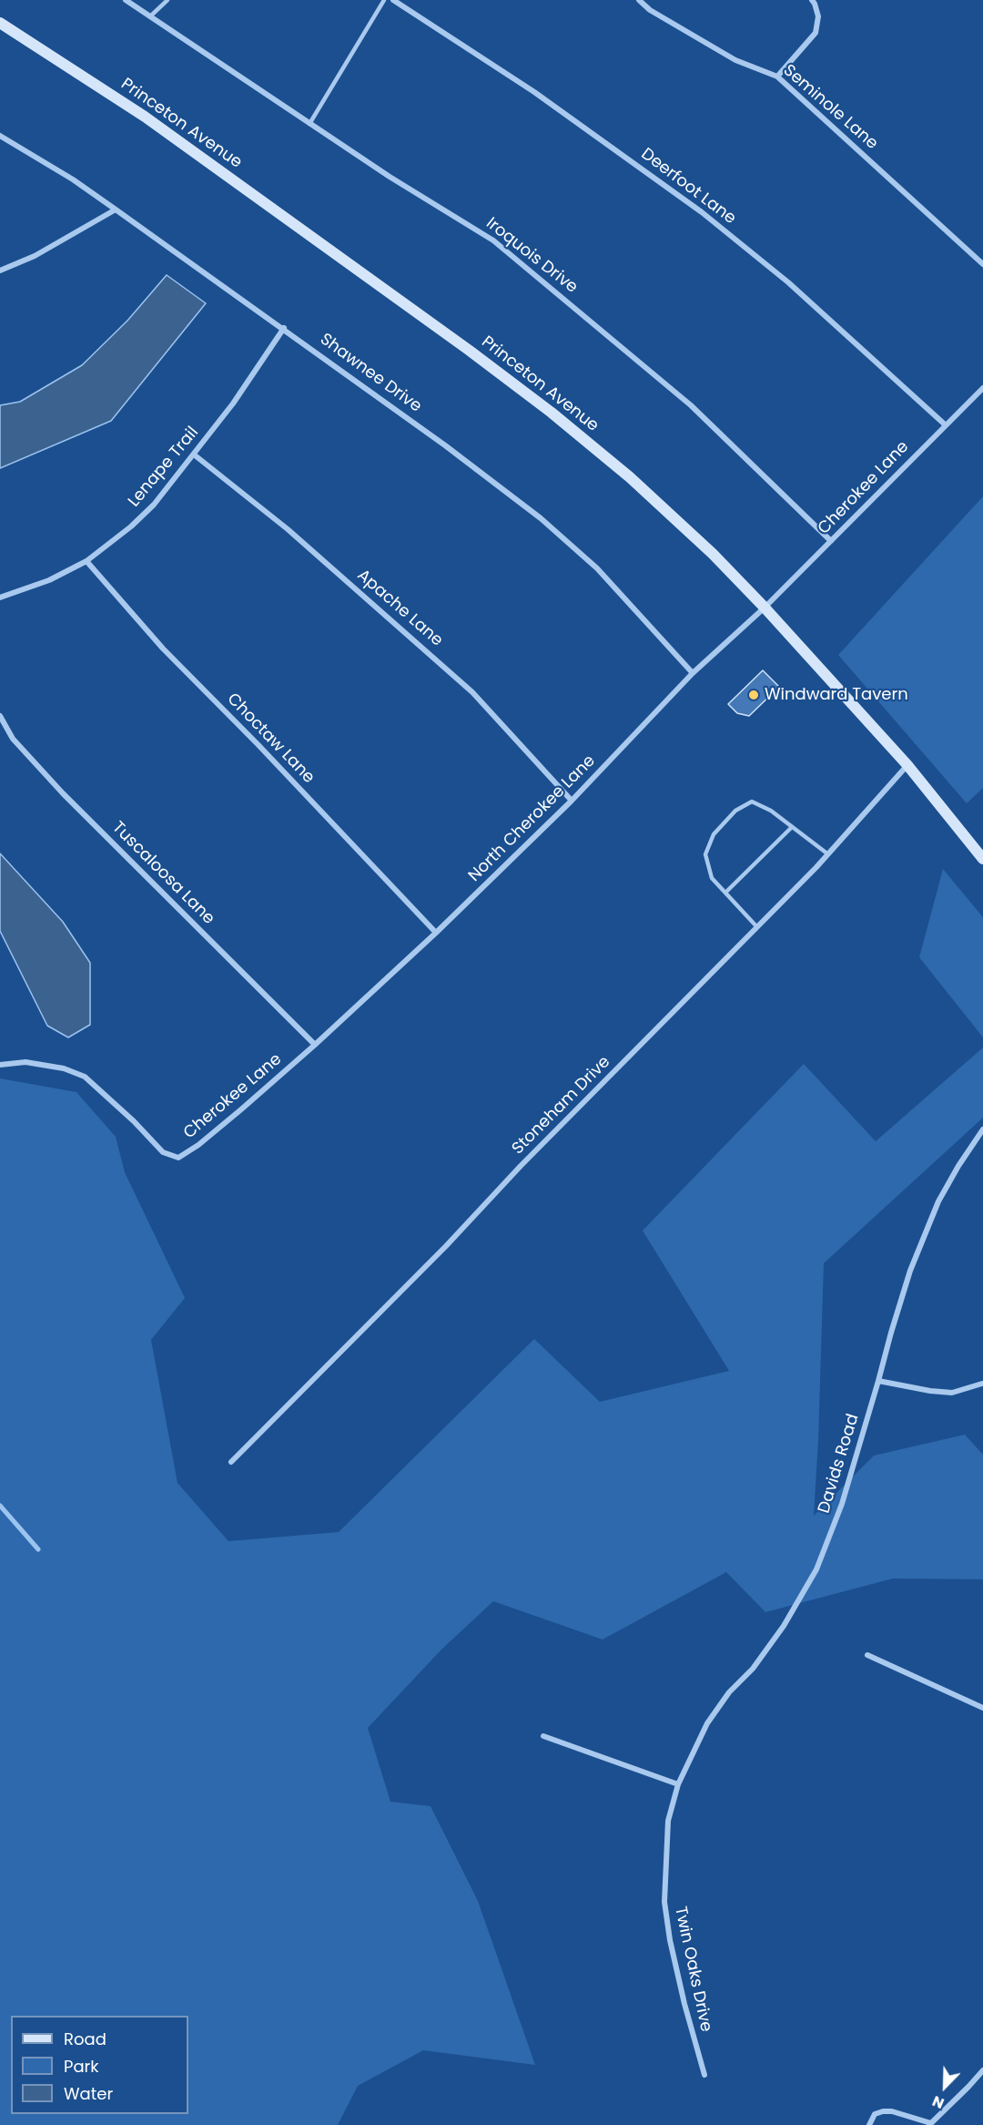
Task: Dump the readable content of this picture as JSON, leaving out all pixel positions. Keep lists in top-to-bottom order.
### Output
{
  "streets": {
    "main road": ["Princeton Avenue"],
    "street": [
      "Seminole Lane",
      "Deerfoot Lane",
      "Iroquois Drive",
      "Shawnee Drive",
      "Lenape Trail",
      "Cherokee Lane",
      "Apache Lane",
      "Choctaw Lane",
      "North Cherokee Lane",
      "Tuscaloosa Lane",
      "Stoneham Drive",
      "Davids Road",
      "Twin Oaks Drive"
    ]
  },
  "crossings": [
    ["Princeton Avenue", "Cherokee Lane"],
    ["Princeton Avenue", "North Cherokee Lane"],
    ["Princeton Avenue", "Stoneham Drive"],
    ["Deerfoot Lane", "Cherokee Lane"],
    ["Iroquois Drive", "Cherokee Lane"],
    ["Shawnee Drive", "Lenape Trail"],
    ["Shawnee Drive", "North Cherokee Lane"],
    ["Lenape Trail", "Apache Lane"],
    ["Lenape Trail", "Choctaw Lane"],
    ["Cherokee Lane", "North Cherokee Lane"],
    ["Cherokee Lane", "Tuscaloosa Lane"],
    ["Apache Lane", "North Cherokee Lane"],
    ["Choctaw Lane", "North Cherokee Lane"],
    ["North Cherokee Lane", "Tuscaloosa Lane"],
    ["Davids Road", "Twin Oaks Drive"]
  ],
  "places": ["Windward Tavern"],
  "legend": ["Road", "Park", "Water"],
  "north": "bottom left"
}
